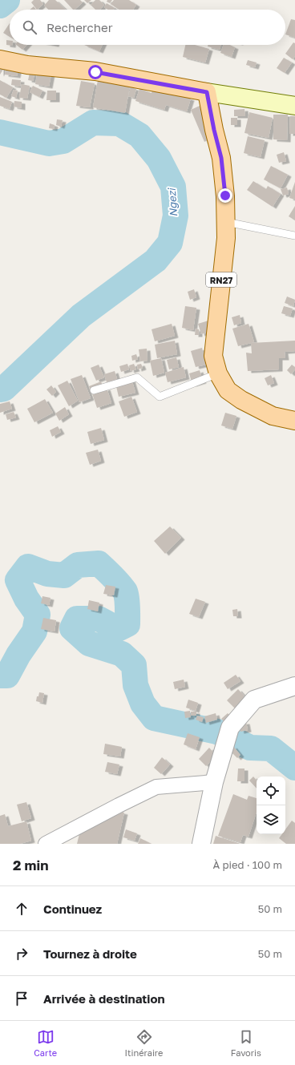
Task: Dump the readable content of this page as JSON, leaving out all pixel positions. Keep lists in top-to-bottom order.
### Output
{
  "streets": {
    "main road": ["RN27"]
  },
  "water": ["Ngezi"],
  "page": {
    "search": "Rechercher",
    "heading": ["2 min", "À pied · 100 m"],
    "list": [
      ["Continuez", "50 m"],
      ["Tournez à droite", "50 m"],
      "Arrivée à destination"
    ],
    "nav": ["Carte", "Itinéraire", "Favoris"]
  }
}
